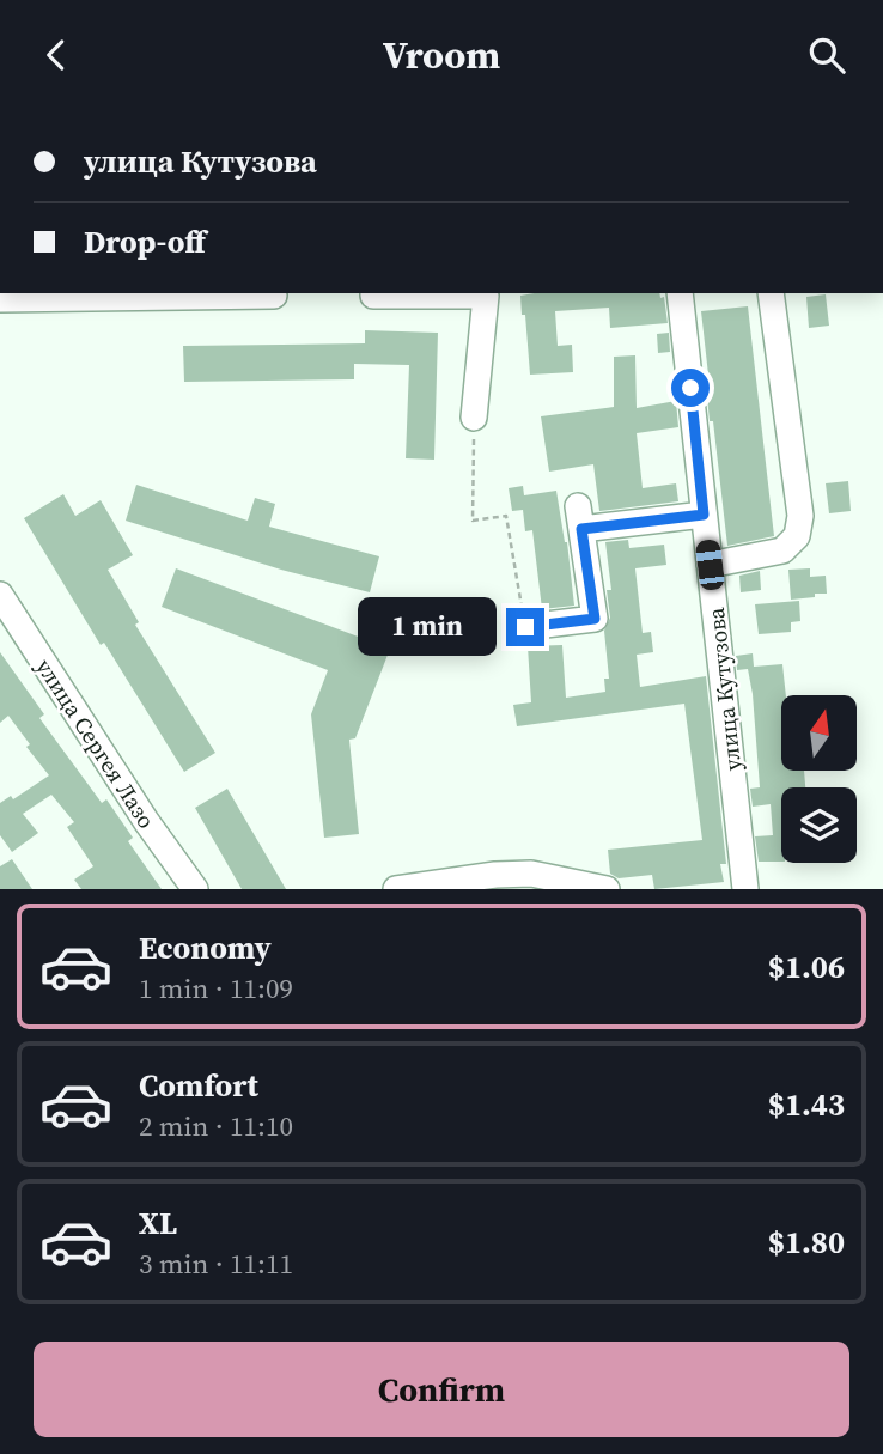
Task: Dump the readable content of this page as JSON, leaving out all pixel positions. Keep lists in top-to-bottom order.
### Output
{
  "streets": {
    "street": ["улица Кутузова", "улица Сергея Лазо"]
  },
  "north": "top",
  "page": {
    "header": "Vroom",
    "banner": ["улица Кутузова", "Drop-off"],
    "bubble": "1 min",
    "list": [
      {
        "name": "Economy",
        "note": "1 min · 11:09",
        "value": "$1.06"
      },
      {
        "name": "Comfort",
        "note": "2 min · 11:10",
        "value": "$1.43"
      },
      {
        "name": "XL",
        "note": "3 min · 11:11",
        "value": "$1.80"
      }
    ],
    "buttons": "Confirm"
  }
}
